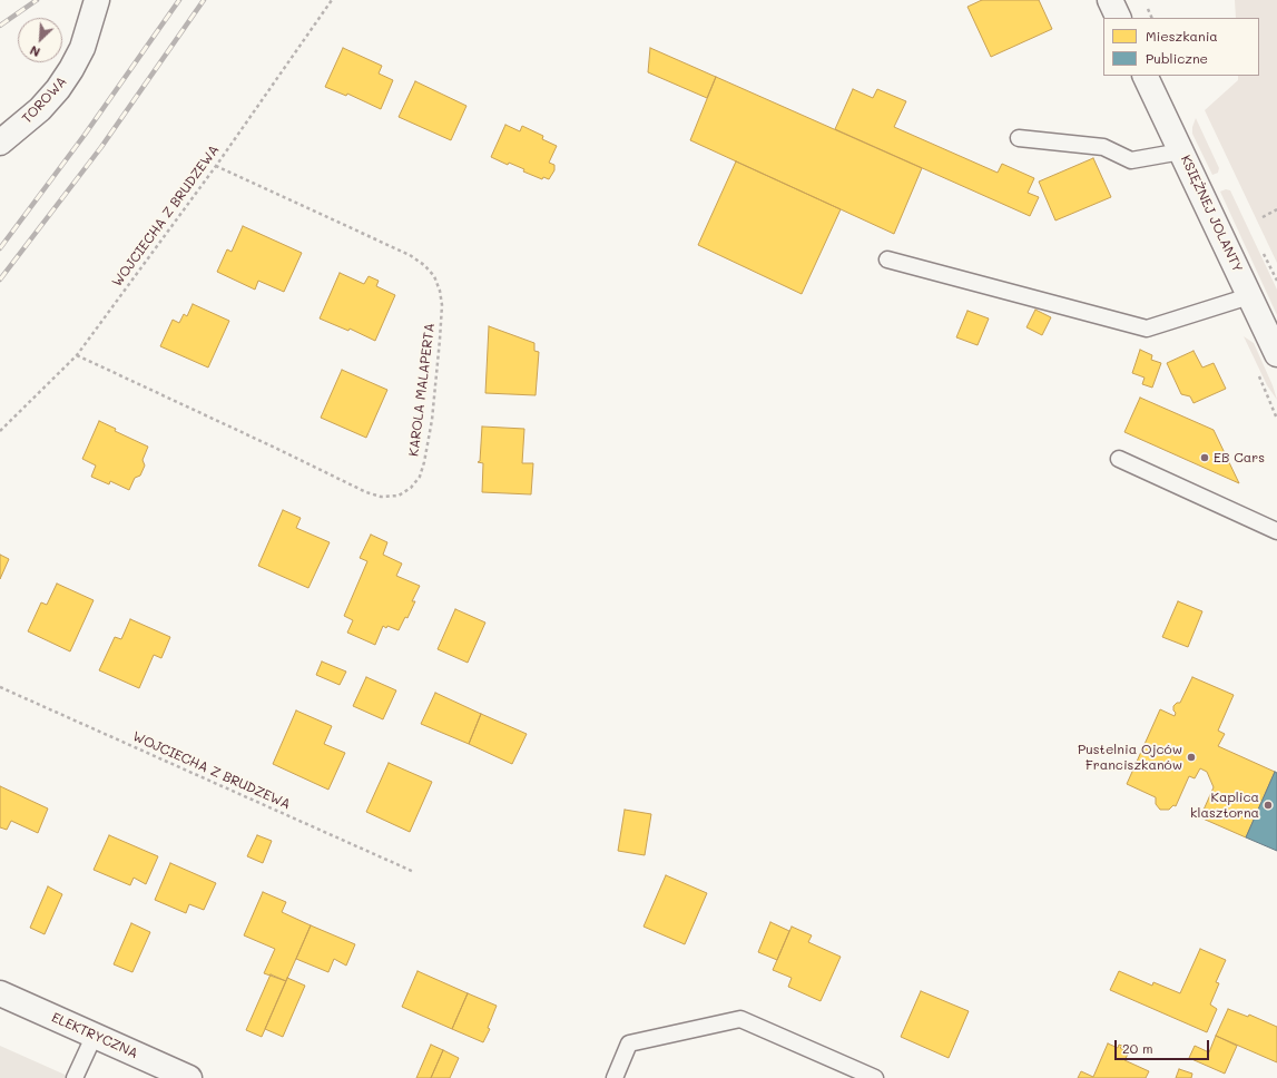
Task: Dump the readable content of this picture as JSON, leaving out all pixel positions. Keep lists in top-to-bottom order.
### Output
{
  "streets": {
    "street": ["TOROWA", "KSIĘŻNEJ JOLANTY", "ELEKTRYCZNA"],
    "path": ["WOJCIECHA Z BRUDZEWA", "KAROLA MALAPERTA"]
  },
  "crossings": [
    ["WOJCIECHA Z BRUDZEWA", "KAROLA MALAPERTA"]
  ],
  "places": ["EB Cars", "Pustelnia Ojców Franciszkanów", "Kaplica klasztorna"],
  "legend": ["Mieszkania", "Publiczne"],
  "scale_bar": "20 m",
  "north": "bottom left"
}
